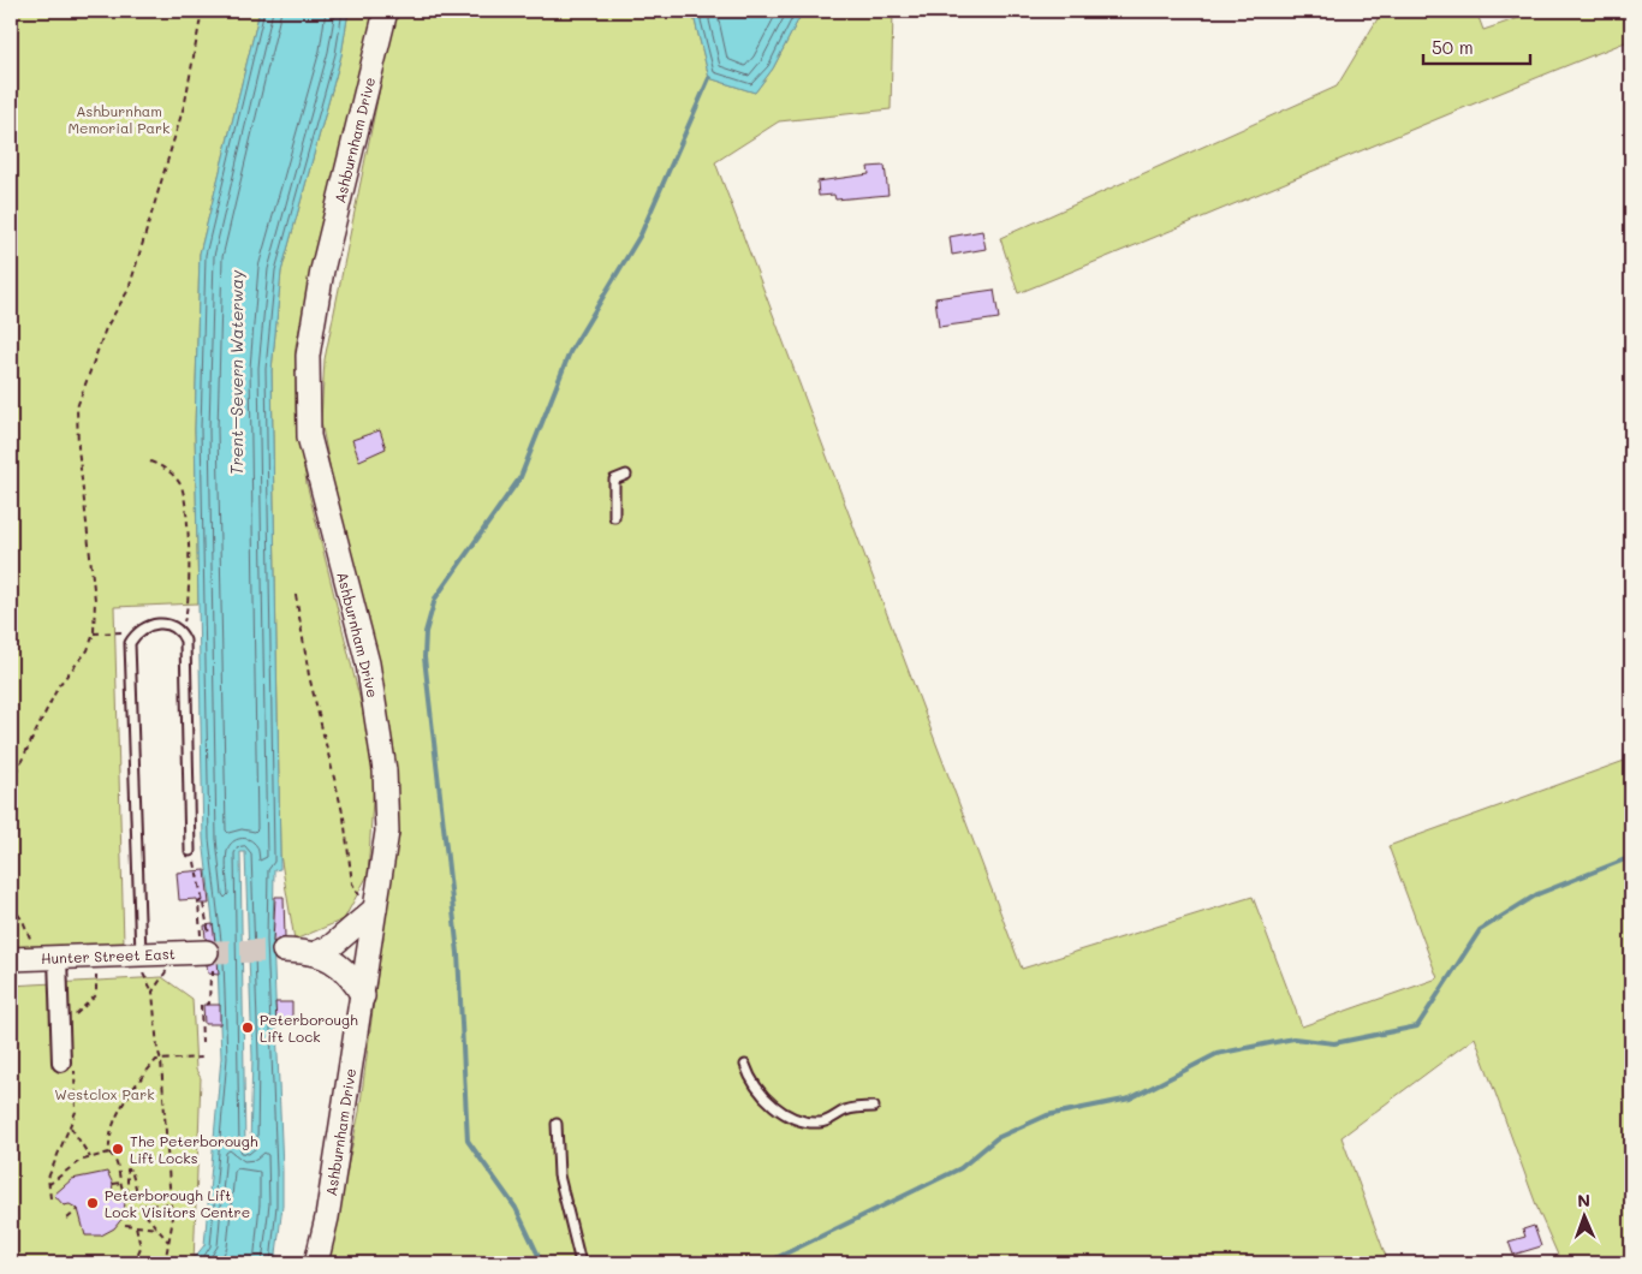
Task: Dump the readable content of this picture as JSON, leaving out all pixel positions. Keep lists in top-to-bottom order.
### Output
{
  "streets": {
    "street": ["Ashburnham Drive", "Hunter Street East"]
  },
  "water": ["Trent–Severn Waterway"],
  "parks": ["Ashburnham Memorial Park", "Westclox Park"],
  "places": ["Peterborough Lift Lock", "The Peterborough Lift Locks", "Peterborough Lift Lock Visitors Centre"],
  "scale_bar": "50 m",
  "north": "top"
}
